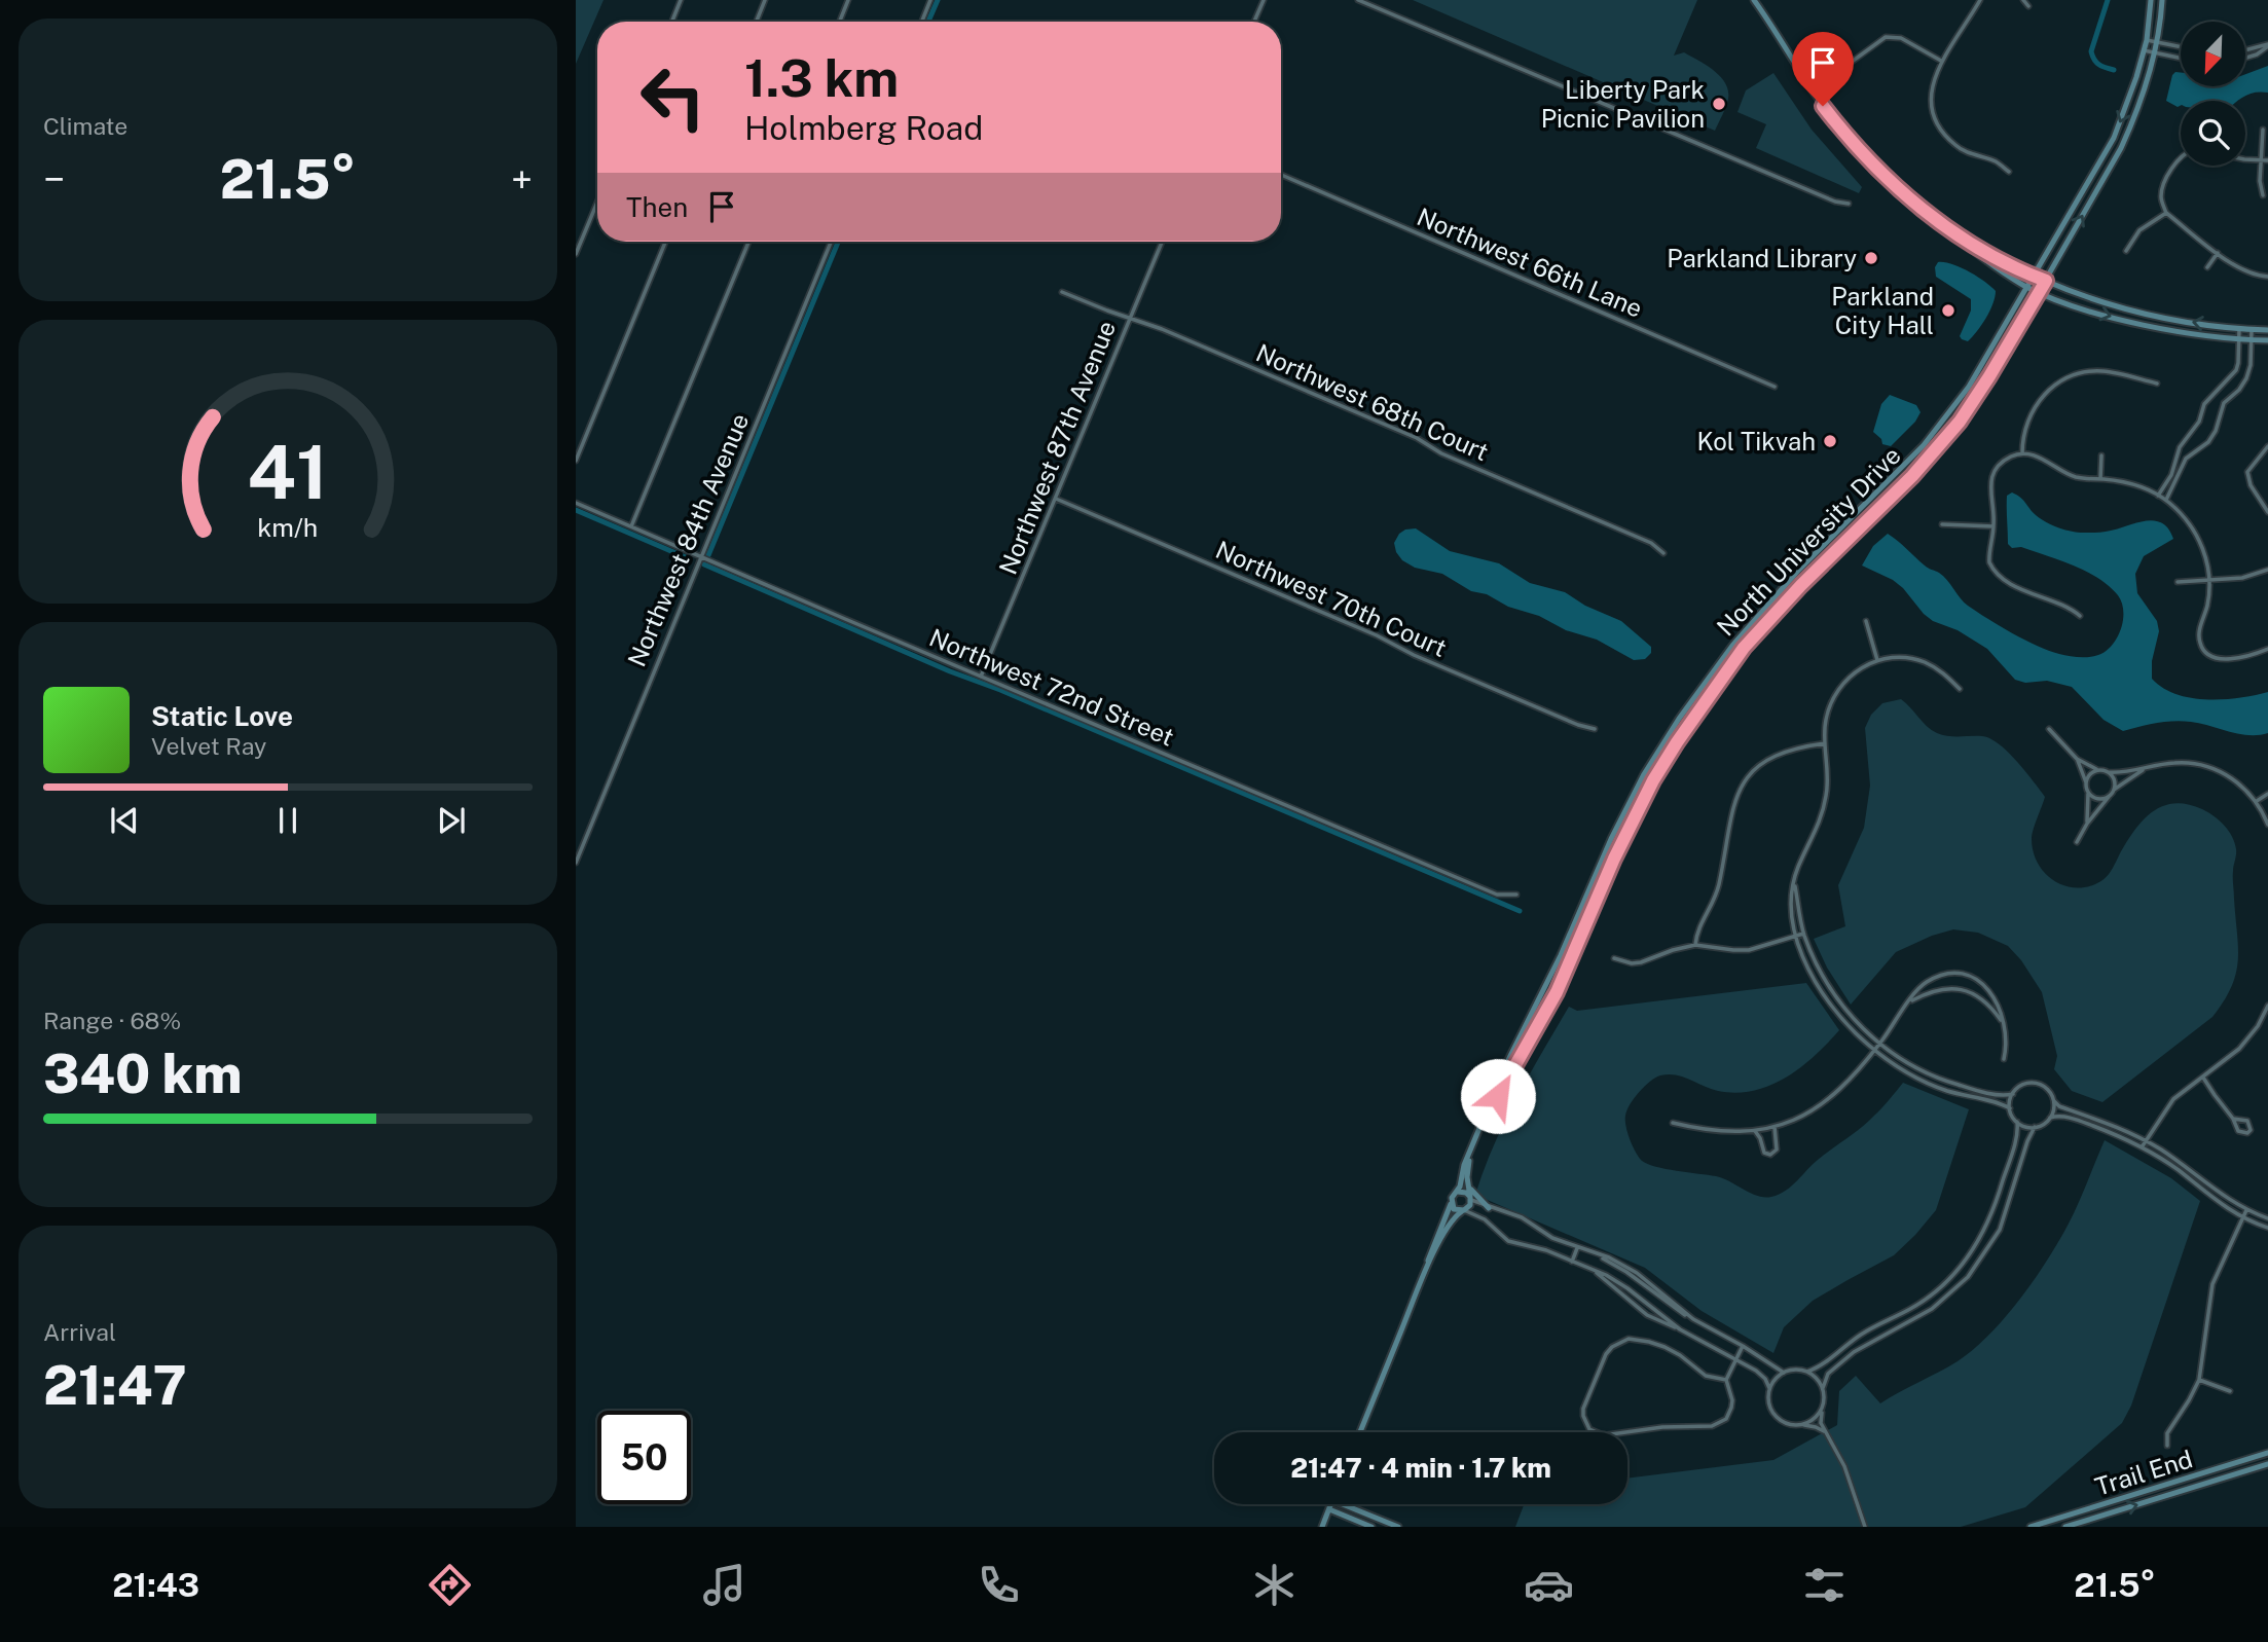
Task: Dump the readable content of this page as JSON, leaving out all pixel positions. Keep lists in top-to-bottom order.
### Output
{
  "streets": {
    "main road": ["North University Drive", "Trail End"],
    "street": [
      "Northwest 66th Lane",
      "Northwest 68th Court",
      "Northwest 87th Avenue",
      "Northwest 84th Avenue",
      "Northwest 70th Court",
      "Northwest 72nd Street"
    ]
  },
  "crossings": [
    ["Northwest 68th Court", "Northwest 87th Avenue"],
    ["Northwest 87th Avenue", "Northwest 70th Court"],
    ["Northwest 87th Avenue", "Northwest 72nd Street"],
    ["Northwest 84th Avenue", "Northwest 72nd Street"]
  ],
  "places": [
    "Liberty Park Picnic Pavilion",
    "Parkland Library",
    "Parkland City Hall",
    "Kol Tikvah"
  ],
  "north": "bottom left",
  "page": {
    "tile": [
      "Climate",
      ["Range · 68%", "340 km"],
      ["Arrival", "21:47"]
    ],
    "turn": ["1.3 km", "Holmberg Road"],
    "heat": ["−", "21.5°", "+"],
    "then": "Then",
    "song": ["Static Love", "Velvet Ray"],
    "limit": "50",
    "trip": "21:47 · 4 min · 1.7 km",
    "tabs": ["21:43", "21.5°"],
    "gauge": ["41", "km/h"]
  }
}
